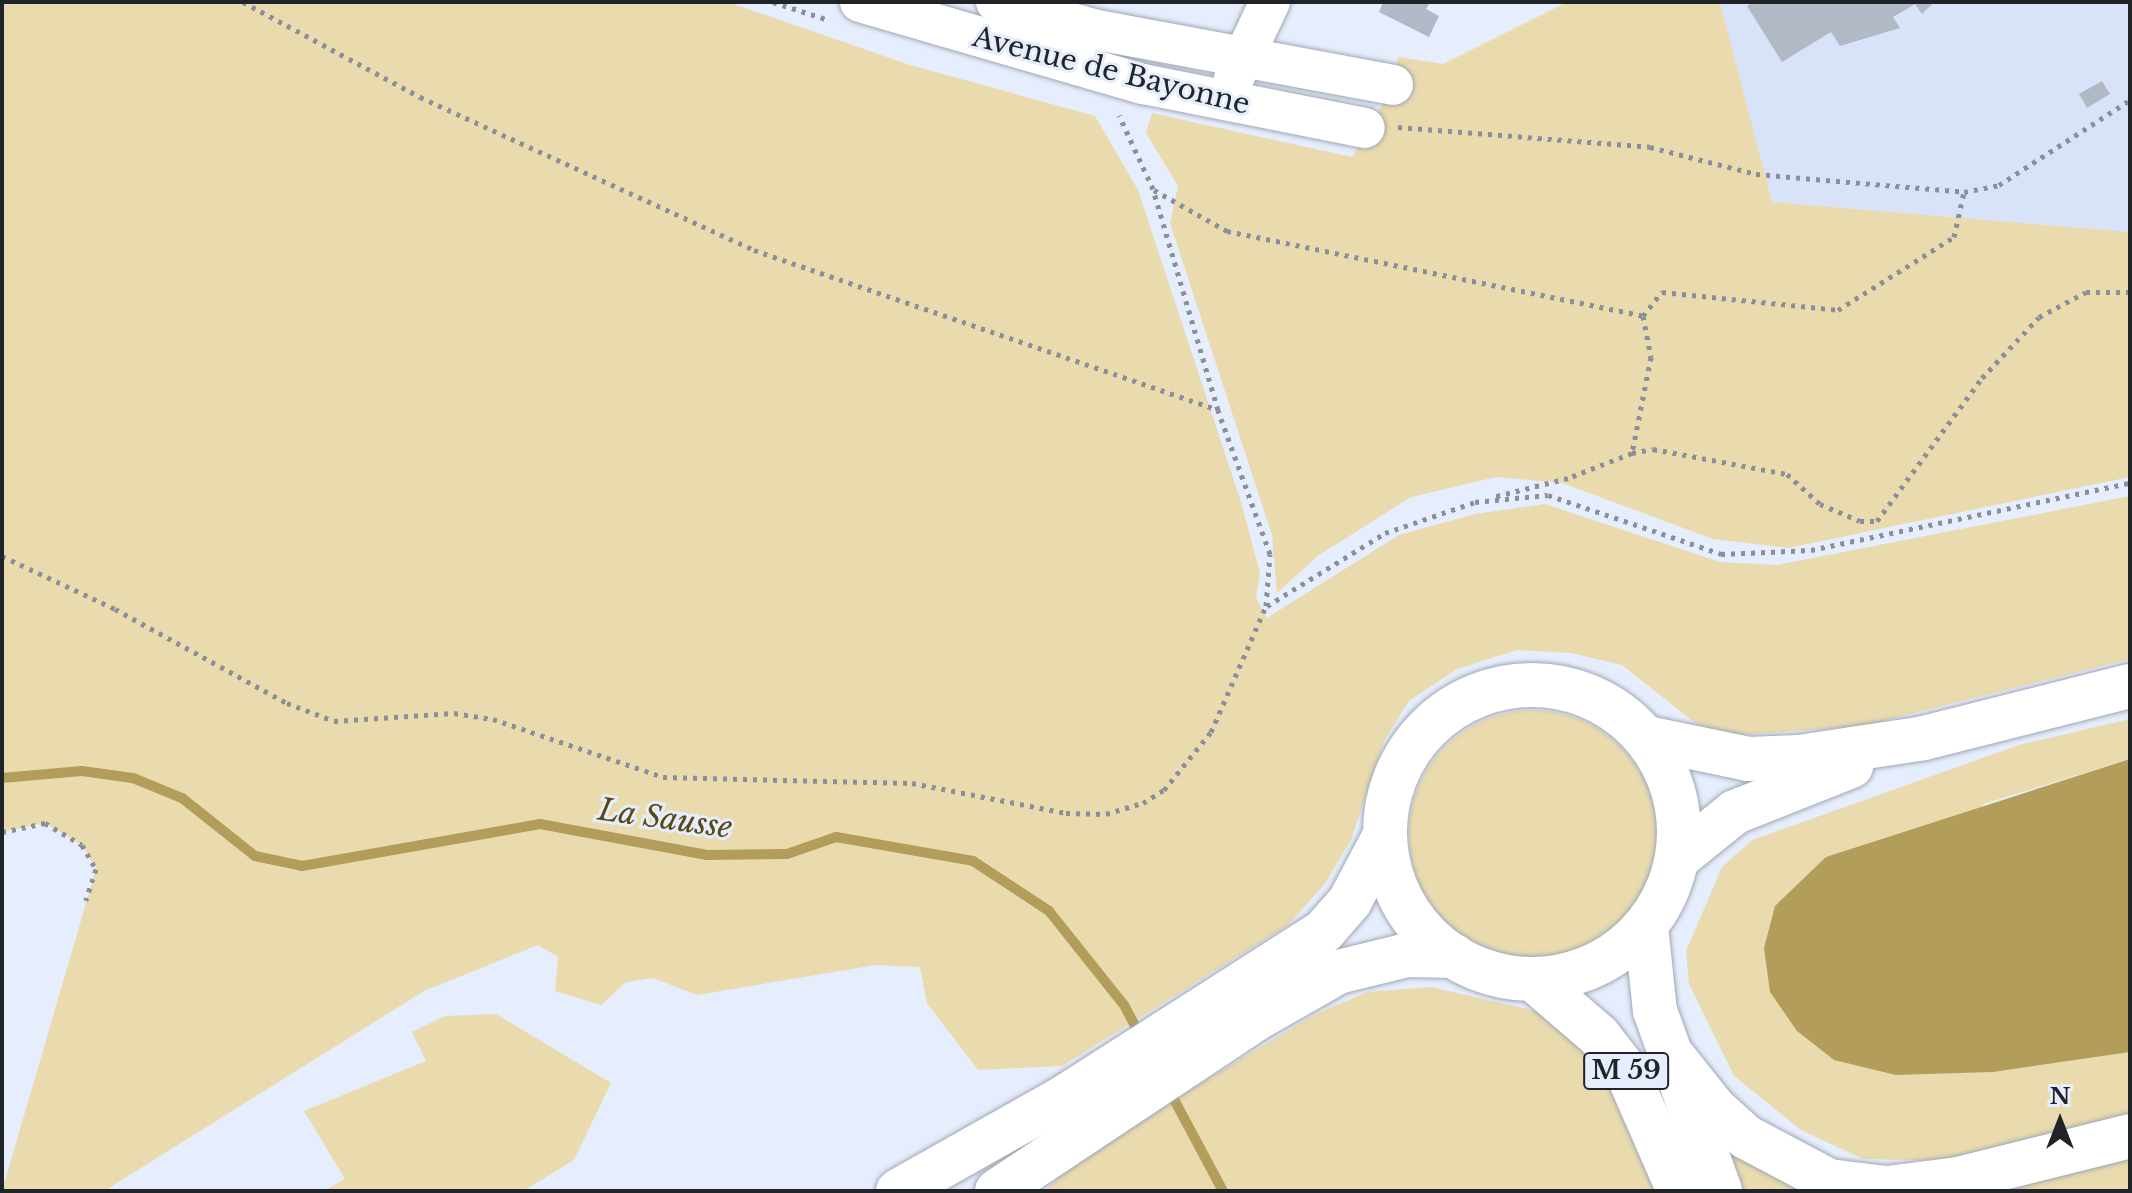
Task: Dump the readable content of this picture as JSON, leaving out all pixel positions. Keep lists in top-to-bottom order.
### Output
{
  "streets": {
    "main road": ["M 59"],
    "street": ["Avenue de Bayonne"]
  },
  "water": ["La Sausse"],
  "north": "top"
}
